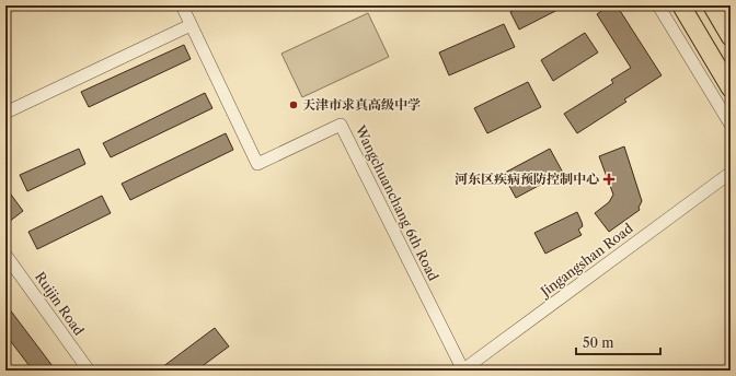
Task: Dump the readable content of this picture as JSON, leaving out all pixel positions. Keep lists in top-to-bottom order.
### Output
{
  "streets": {
    "street": ["Wangchuanchang 6th Road", "Jingangshan Road", "Ruijin Road"]
  },
  "crossings": [
    ["Wangchuanchang 6th Road", "Jingangshan Road"]
  ],
  "places": {
    "other": ["天津市求真高级中学"],
    "health": ["河东区疾病预防控制中心"]
  },
  "scale_bar": "50 m"
}
